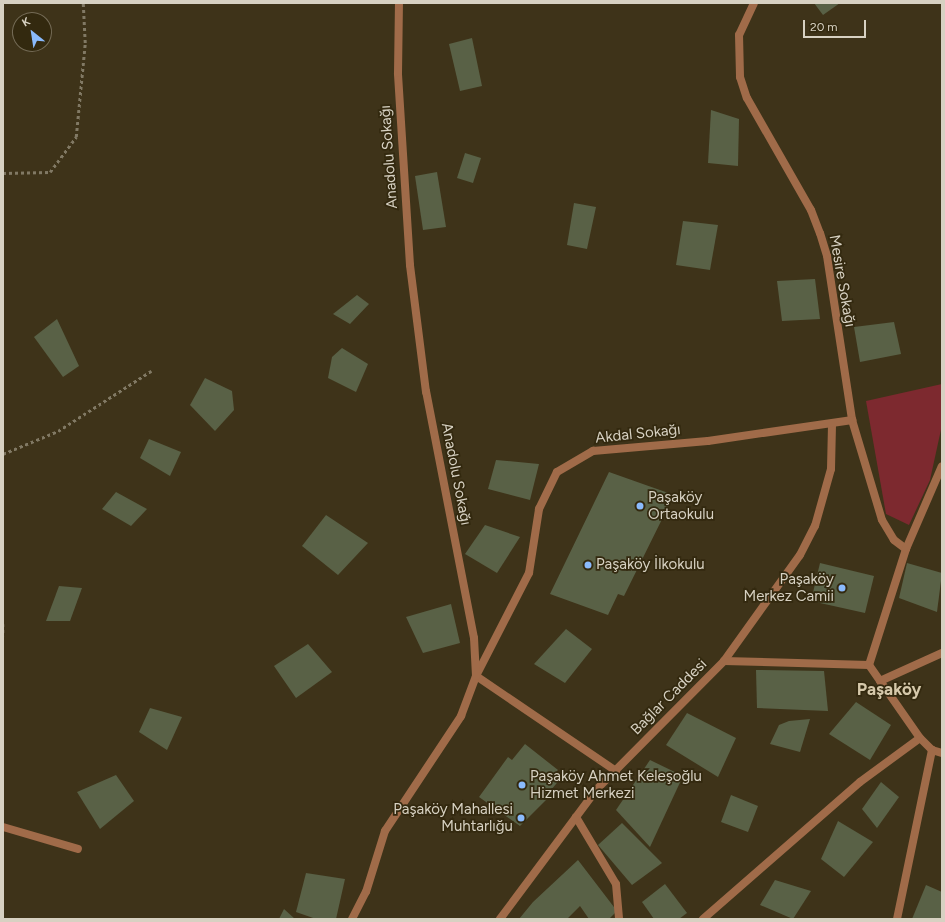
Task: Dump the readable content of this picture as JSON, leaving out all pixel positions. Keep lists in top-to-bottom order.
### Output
{
  "streets": {
    "street": [
      "Anadolu Sokağı",
      "Mesire Sokağı",
      "Akdal Sokağı",
      "Bağlar Caddesi"
    ]
  },
  "crossings": [
    ["Anadolu Sokağı", "Akdal Sokağı"],
    ["Mesire Sokağı", "Akdal Sokağı"]
  ],
  "districts": ["Paşaköy"],
  "places": [
    "Paşaköy Ortaokulu",
    "Paşaköy İlkokulu",
    "Paşaköy Merkez Camii",
    "Paşaköy Ahmet Keleşoğlu Hizmet Merkezi",
    "Paşaköy Mahallesi Muhtarlığu"
  ],
  "scale_bar": "20 m",
  "north": "top left"
}
